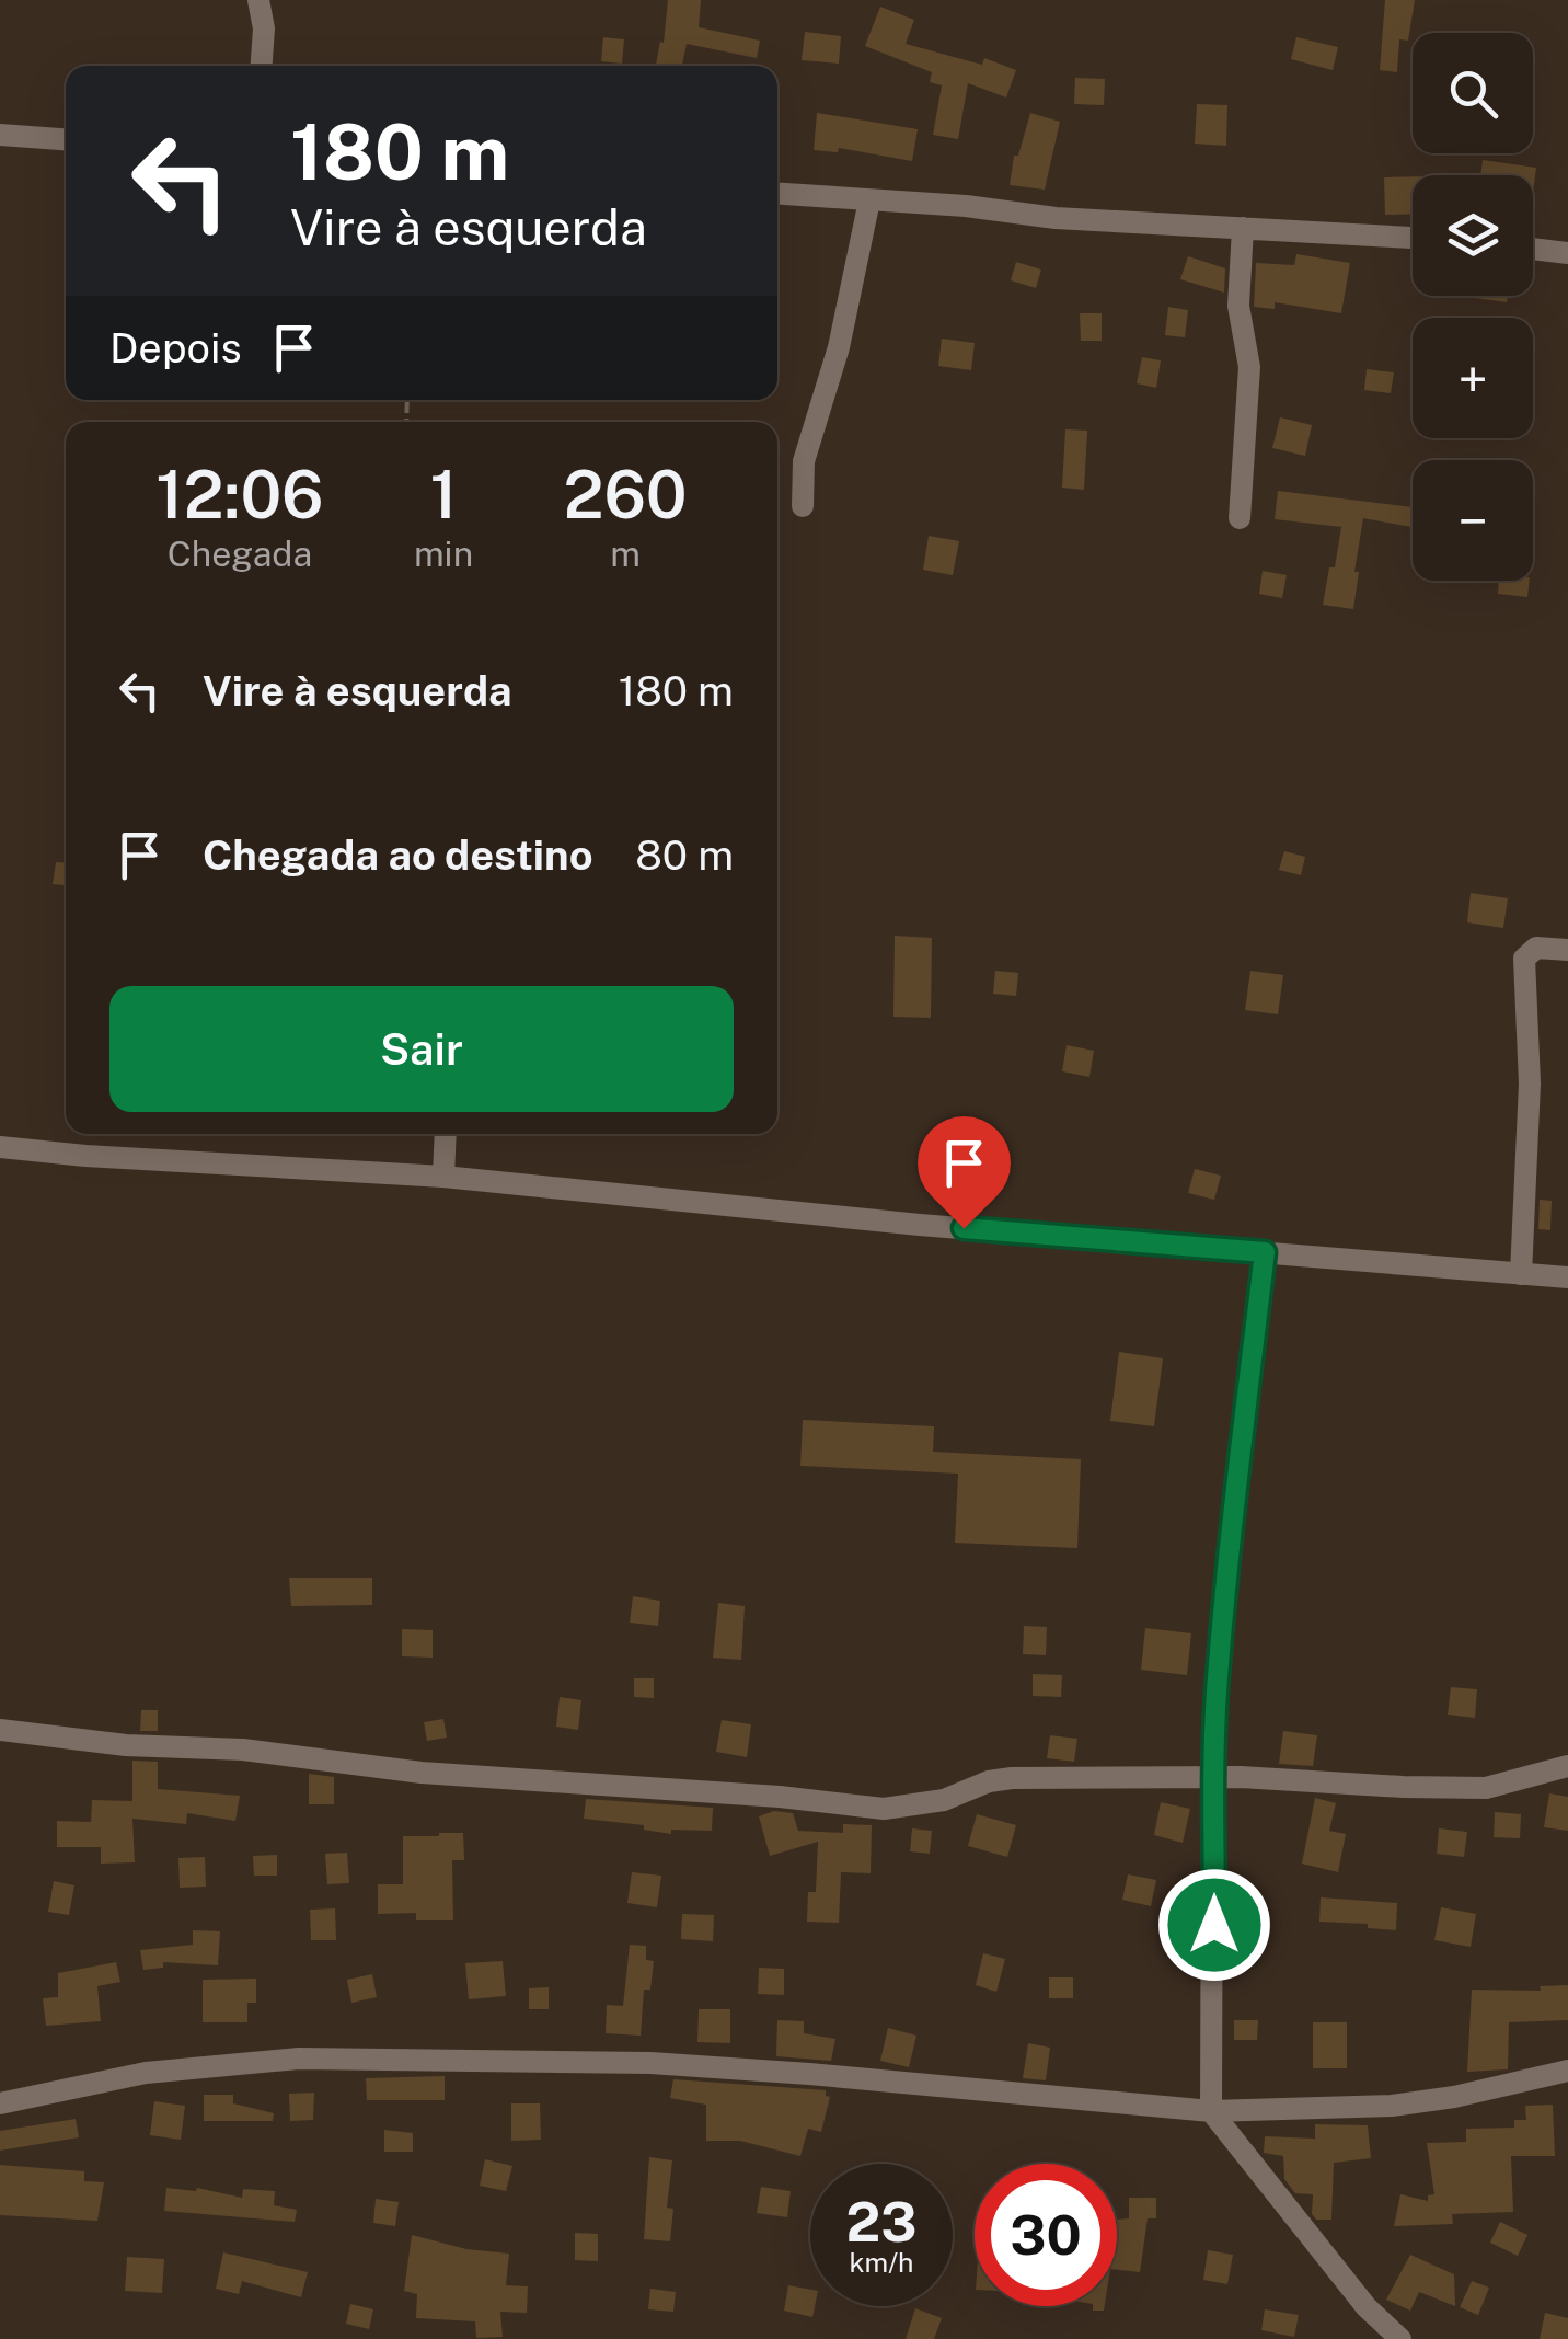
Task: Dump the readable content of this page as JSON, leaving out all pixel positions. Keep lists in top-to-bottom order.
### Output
{
  "page": {
    "map_buttons": ["+", "−"],
    "turn": ["180 m", "Vire à esquerda"],
    "then": "Depois",
    "eta": [
      "12:06",
      "Chegada",
      "1",
      "min",
      "260",
      "m"
    ],
    "list": [
      {
        "name": "Vire à esquerda",
        "value": "180 m"
      },
      {
        "name": "Chegada ao destino",
        "value": "80 m"
      }
    ],
    "buttons": "Sair",
    "speed": "23 km/h",
    "limit": "30"
  }
}
